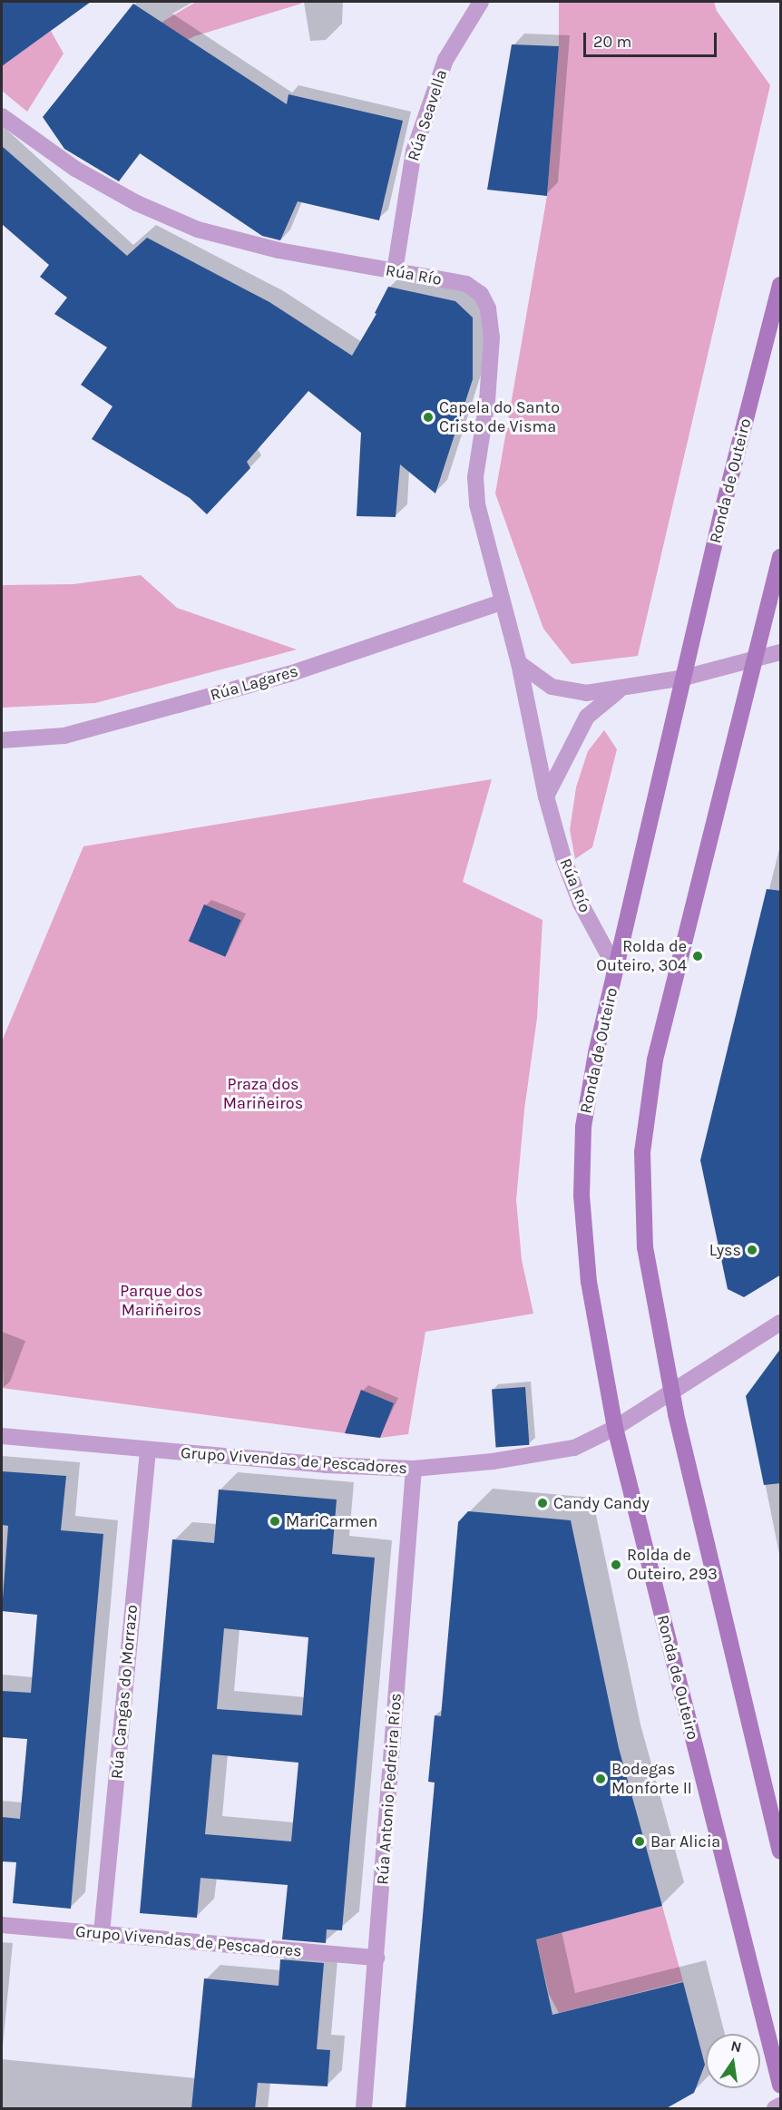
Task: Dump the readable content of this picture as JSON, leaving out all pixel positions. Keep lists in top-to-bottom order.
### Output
{
  "streets": {
    "main road": ["Ronda de Outeiro"],
    "street": [
      "Rúa Seavella",
      "Rúa Río",
      "Rúa Lagares",
      "Grupo Vivendas de Pescadores",
      "Rúa Cangas do Morrazo",
      "Rúa Antonio Pedreira Ríos"
    ]
  },
  "crossings": [
    ["Rúa Seavella", "Rúa Río"],
    ["Rúa Río", "Ronda de Outeiro"],
    ["Rúa Río", "Rúa Lagares"],
    ["Ronda de Outeiro", "Grupo Vivendas de Pescadores"],
    ["Grupo Vivendas de Pescadores", "Rúa Cangas do Morrazo"],
    ["Grupo Vivendas de Pescadores", "Rúa Antonio Pedreira Ríos"]
  ],
  "parks": ["Praza dos Mariñeiros", "Parque dos Mariñeiros"],
  "places": [
    "Capela do Santo Cristo de Visma",
    "Rolda de Outeiro, 304",
    "Lyss",
    "Candy Candy",
    "MariCarmen",
    "Rolda de Outeiro, 293",
    "Bodegas Monforte II",
    "Bar Alicia"
  ],
  "scale_bar": "20 m",
  "north": "top"
}
